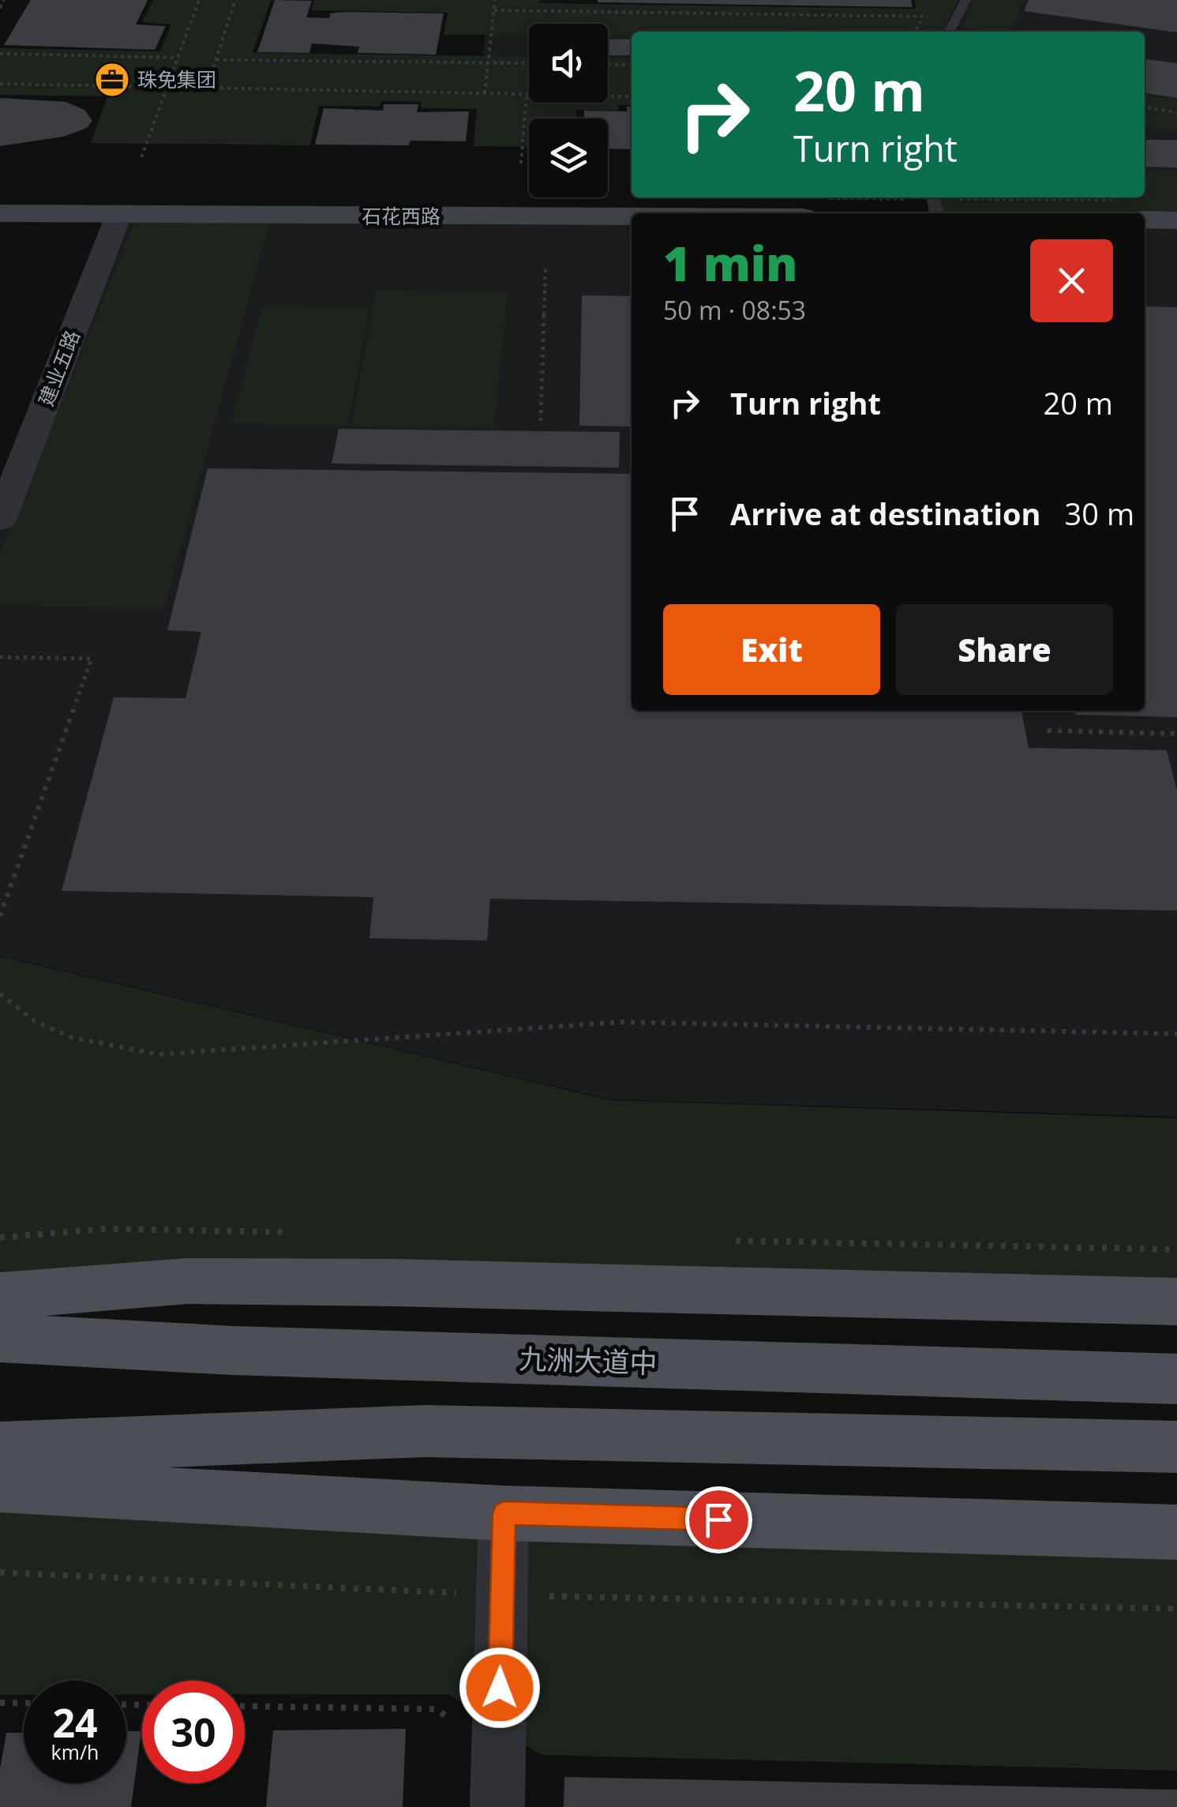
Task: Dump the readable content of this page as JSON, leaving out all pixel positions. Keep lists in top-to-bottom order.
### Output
{
  "streets": {
    "main road": ["石花西路", "九洲大道中"],
    "street": ["建业五路"]
  },
  "crossings": [
    ["石花西路", "建业五路"]
  ],
  "places": {
    "office": ["珠免集团"]
  },
  "page": {
    "turn": ["20 m", "Turn right"],
    "heading": ["1 min", "50 m · 08:53"],
    "list": [
      {
        "name": "Turn right",
        "value": "20 m"
      },
      {
        "name": "Arrive at destination",
        "value": "30 m"
      }
    ],
    "buttons": ["Exit", "Share"],
    "speed": "24 km/h",
    "limit": "30"
  }
}
